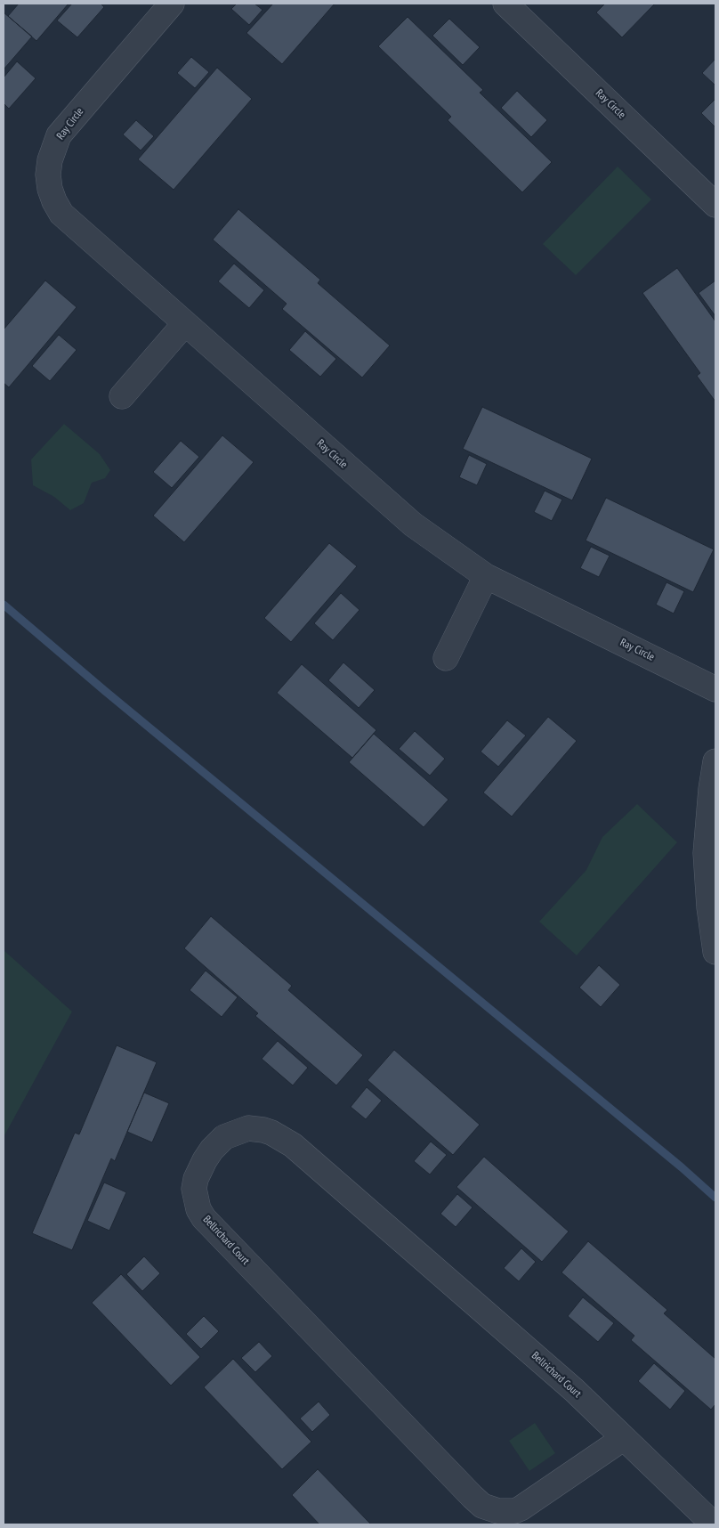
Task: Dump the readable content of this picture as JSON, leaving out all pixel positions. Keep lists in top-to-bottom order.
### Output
{
  "streets": {
    "street": ["Ray Circle", "Bellrichard Court"]
  }
}
